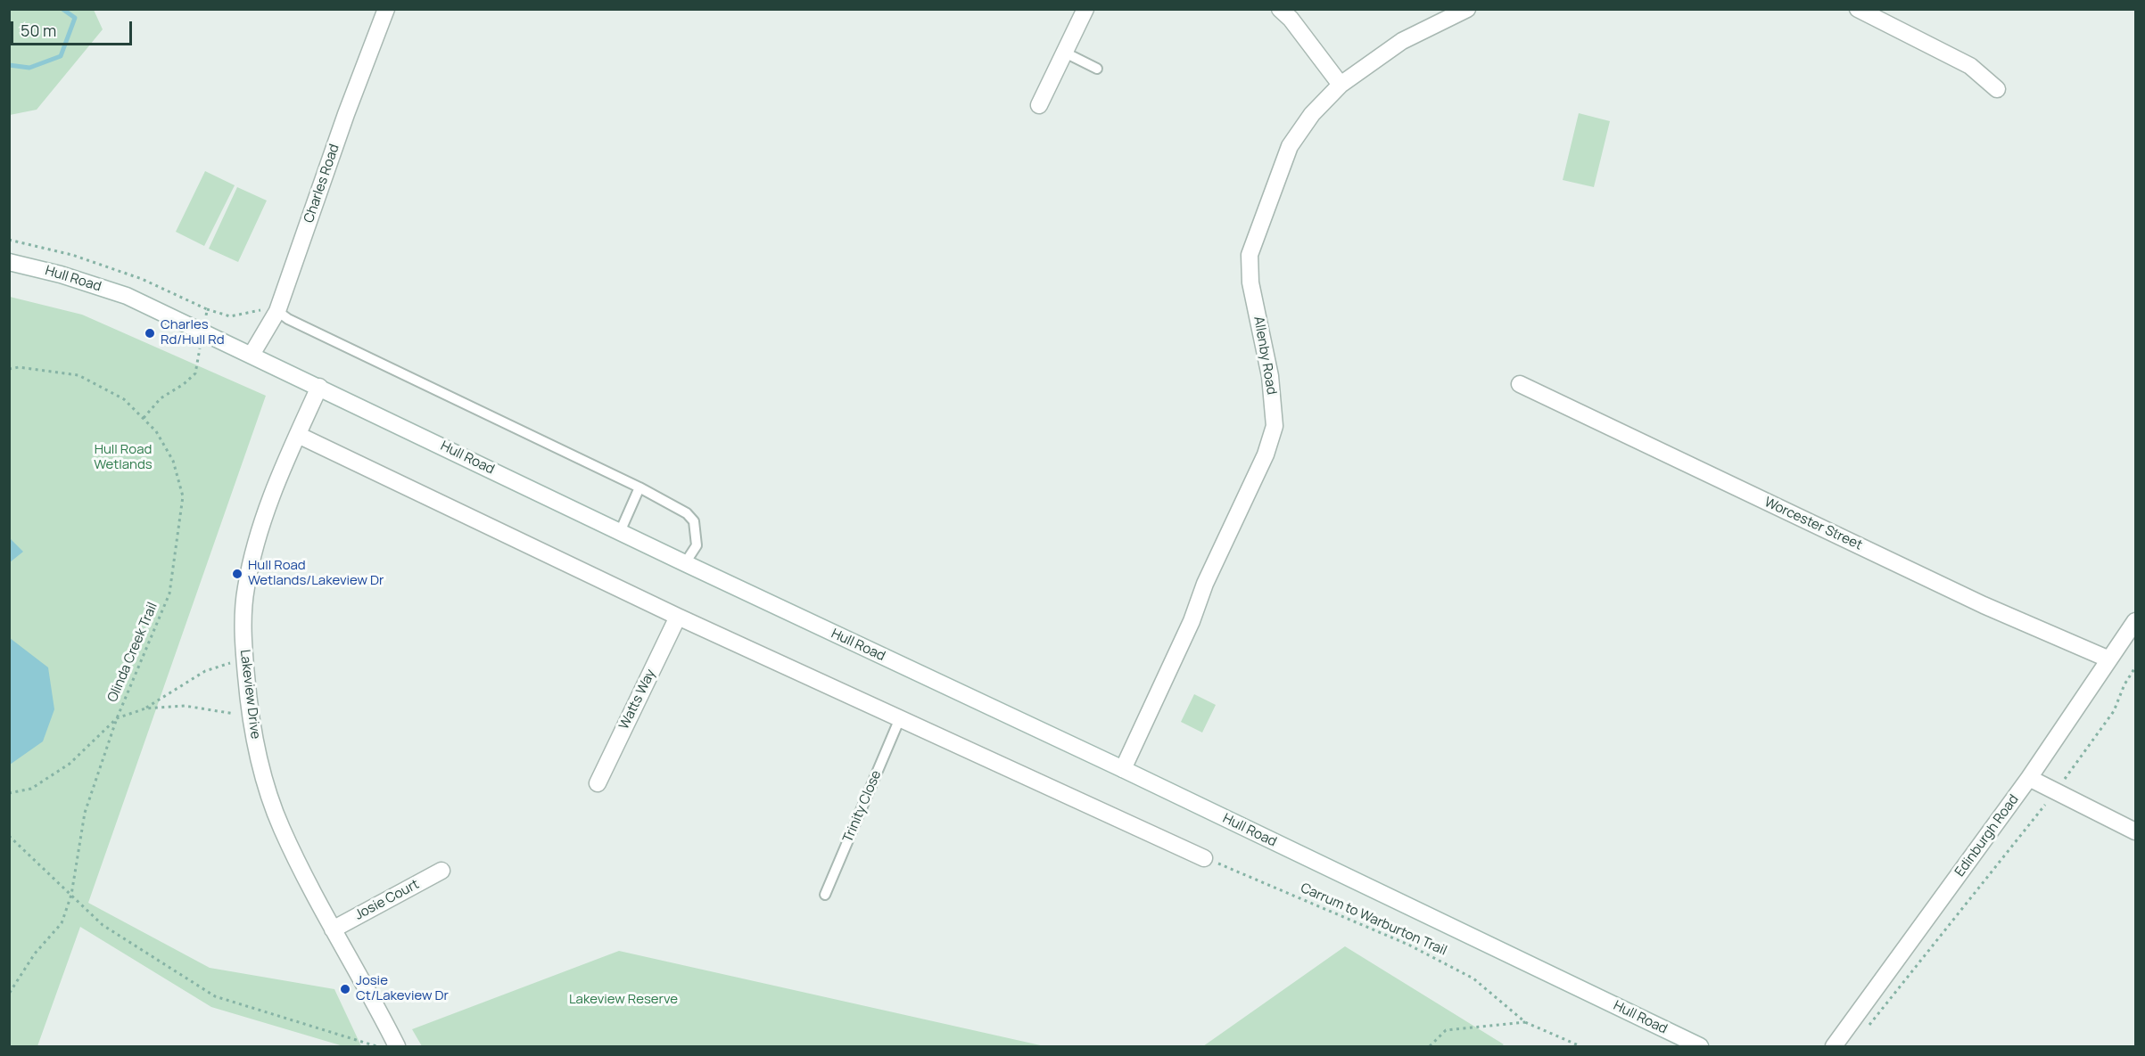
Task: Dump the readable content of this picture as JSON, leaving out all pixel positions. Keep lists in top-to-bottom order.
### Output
{
  "streets": {
    "street": [
      "Charles Road",
      "Hull Road",
      "Allenby Road",
      "Worcester Street",
      "Lakeview Drive",
      "Watts Way",
      "Edinburgh Road",
      "Josie Court"
    ],
    "lane": ["Trinity Close"],
    "path": ["Olinda Creek Trail", "Carrum to Warburton Trail"]
  },
  "crossings": [
    ["Charles Road", "Hull Road"],
    ["Hull Road", "Allenby Road"],
    ["Hull Road", "Lakeview Drive"],
    ["Worcester Street", "Edinburgh Road"],
    ["Lakeview Drive", "Josie Court"]
  ],
  "parks": ["Hull Road Wetlands", "Lakeview Reserve"],
  "places": ["Charles Rd/Hull Rd", "Hull Road Wetlands/Lakeview Dr", "Josie Ct/Lakeview Dr"],
  "scale_bar": "50 m"
}
